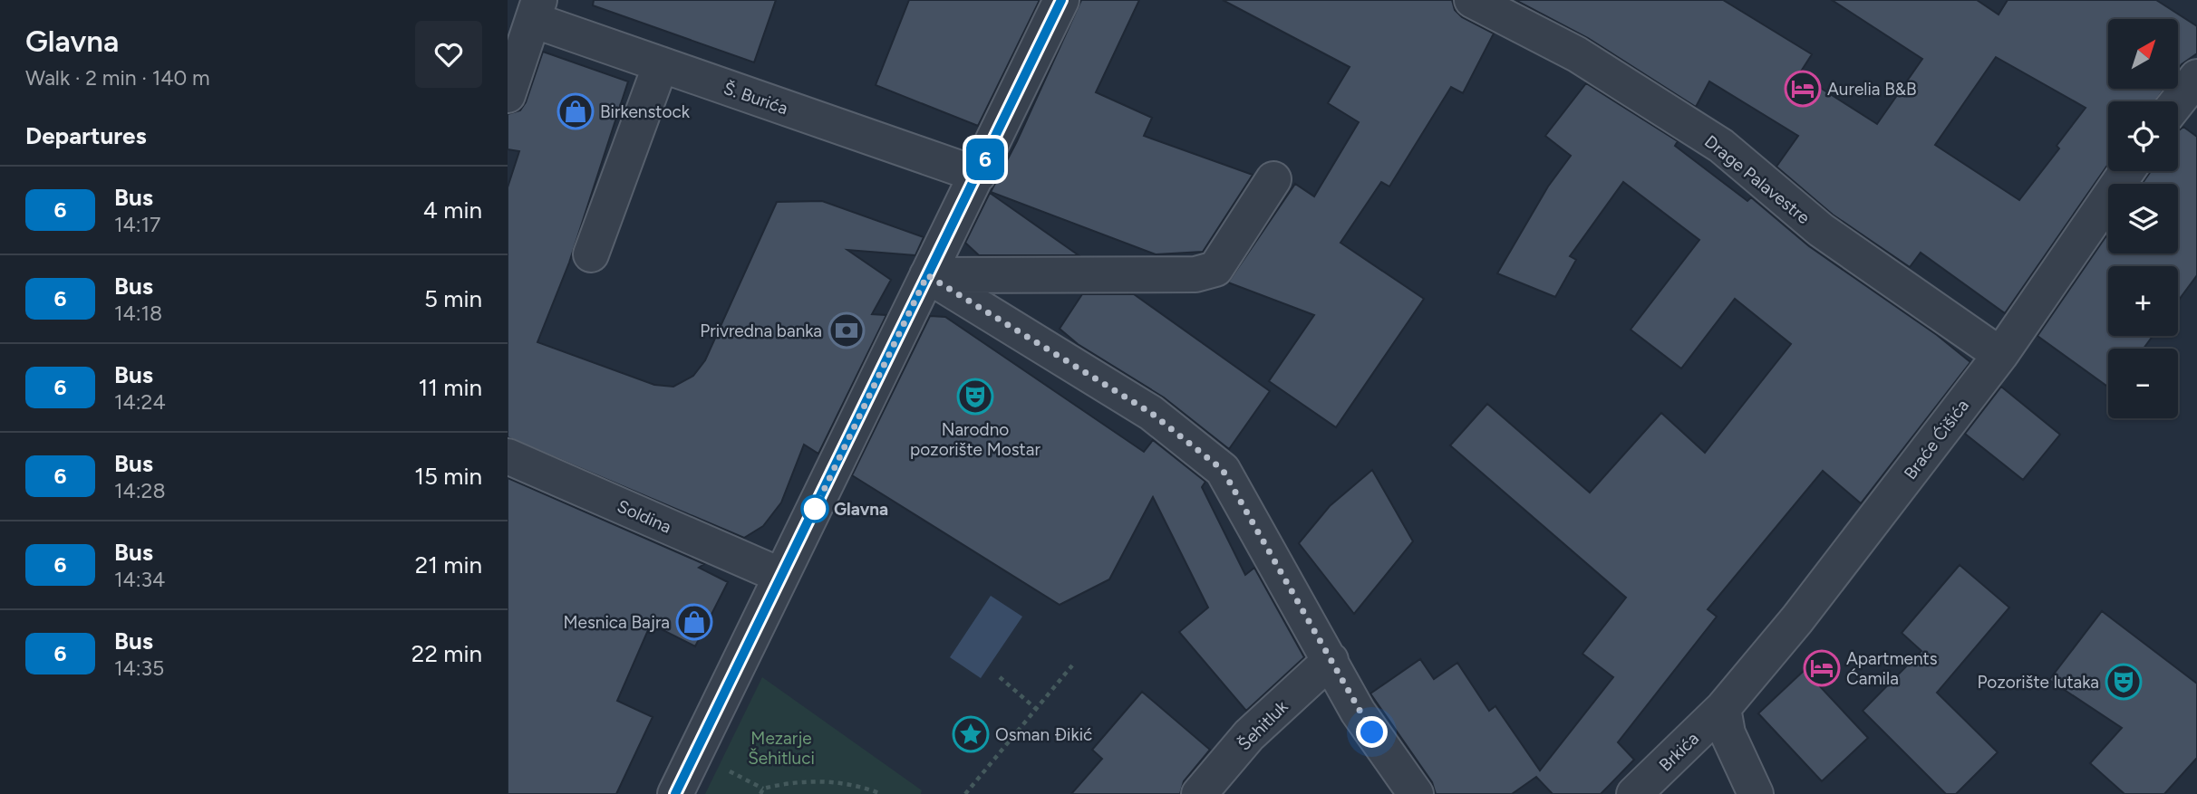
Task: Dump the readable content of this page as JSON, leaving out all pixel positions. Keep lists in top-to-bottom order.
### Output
{
  "streets": {
    "street": [
      "Š. Burića",
      "Drage Palavestre",
      "Braće Ćišića",
      "Soldina",
      "Šehitluk",
      "Brkića"
    ]
  },
  "crossings": [
    ["Drage Palavestre", "Braće Ćišića"],
    ["Braće Ćišića", "Brkića"]
  ],
  "parks": ["Mezarje Šehitluci"],
  "places": {
    "hotel": ["Aurelia B&B", "Apartments Ćamila"],
    "shop": ["Birkenstock", "Mesnica Bajra"],
    "bank": ["Privredna banka"],
    "theatre": ["Narodno pozorište Mostar", "Pozorište lutaka"],
    "other": ["Glavna"],
    "place": ["Osman Đikić"]
  },
  "lines": ["bus line 6"],
  "north": "top right",
  "page": {
    "heading": [
      ["Glavna", "Walk · 2 min · 140 m"],
      "Departures"
    ],
    "on_map": "6",
    "map_buttons": ["+", "−"],
    "list": [
      {
        "mark": "6",
        "name": "Bus",
        "note": "14:17",
        "value": "4 min"
      },
      {
        "mark": "6",
        "name": "Bus",
        "note": "14:18",
        "value": "5 min"
      },
      {
        "mark": "6",
        "name": "Bus",
        "note": "14:24",
        "value": "11 min"
      },
      {
        "mark": "6",
        "name": "Bus",
        "note": "14:28",
        "value": "15 min"
      },
      {
        "mark": "6",
        "name": "Bus",
        "note": "14:34",
        "value": "21 min"
      },
      {
        "mark": "6",
        "name": "Bus",
        "note": "14:35",
        "value": "22 min"
      }
    ]
  }
}
